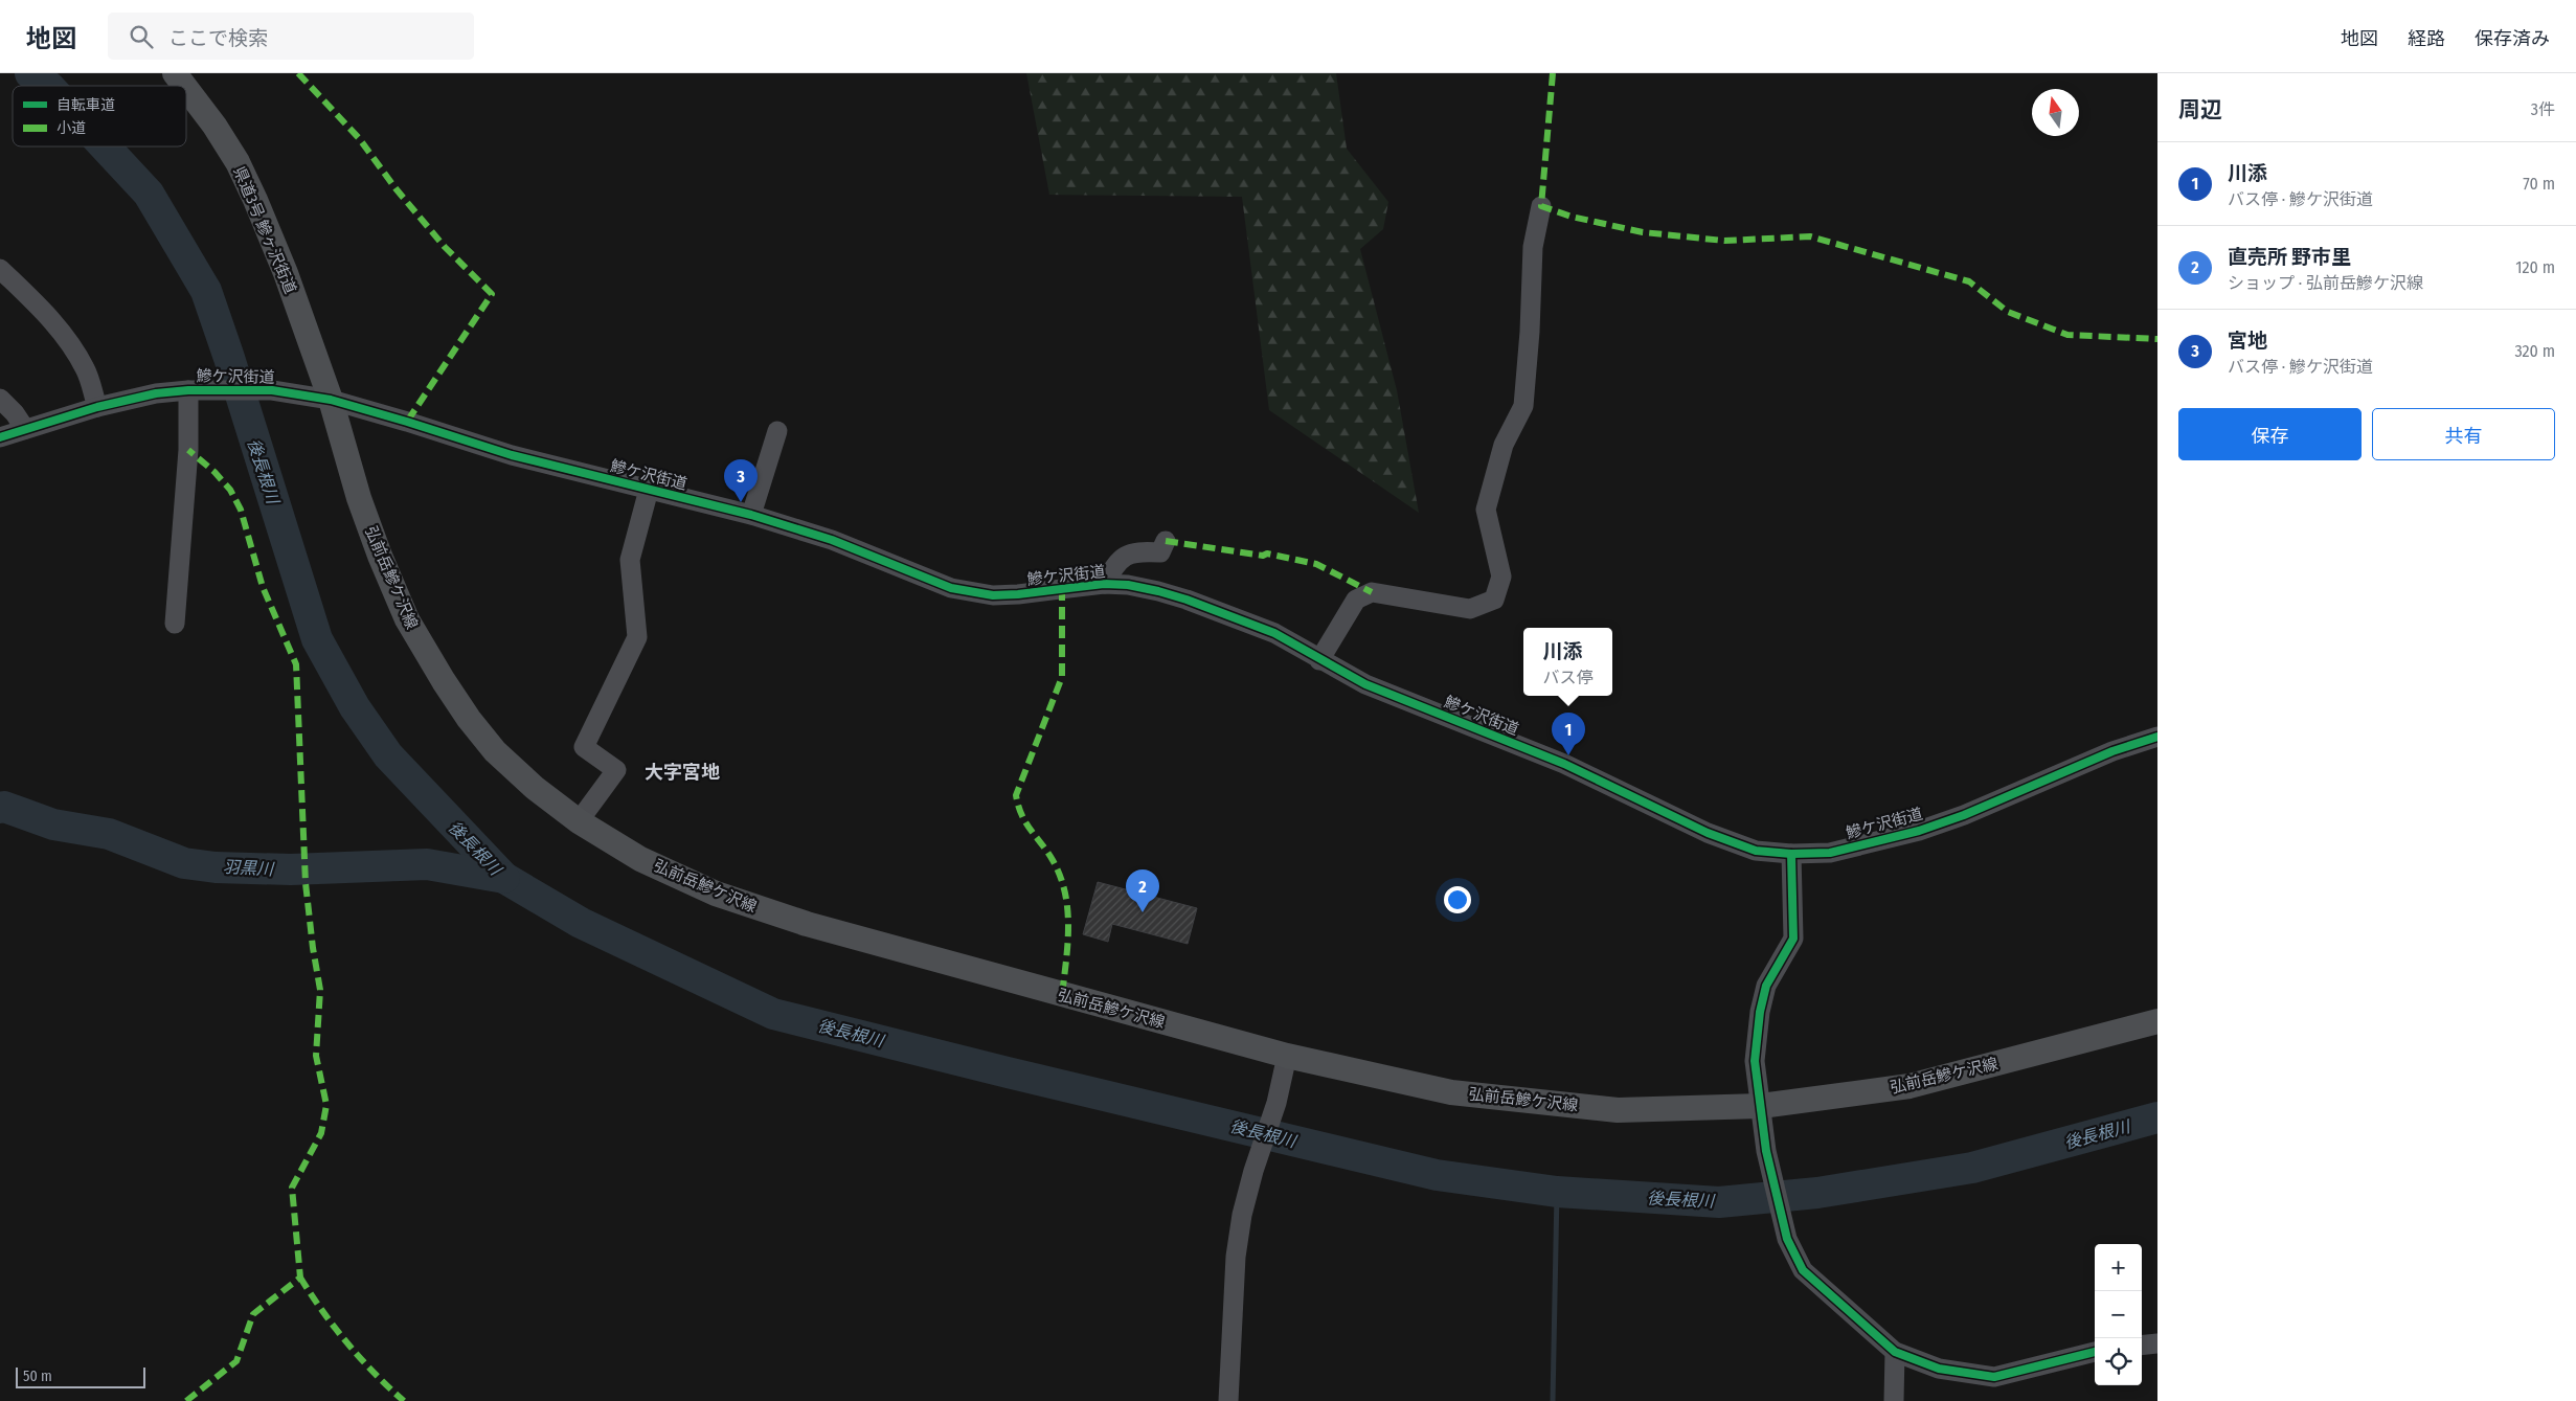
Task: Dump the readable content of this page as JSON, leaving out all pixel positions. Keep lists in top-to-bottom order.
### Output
{
  "streets": {
    "main road": ["県道3号 鰺ヶ沢街道", "弘前岳鰺ケ沢線"],
    "street": ["鰺ケ沢街道"]
  },
  "crossings": [
    ["県道3号 鰺ヶ沢街道", "鰺ケ沢街道"],
    ["県道3号 鰺ヶ沢街道", "弘前岳鰺ケ沢線"],
    ["鰺ケ沢街道", "弘前岳鰺ケ沢線"]
  ],
  "districts": ["大字宮地"],
  "water": ["後長根川", "羽黒川"],
  "legend": ["自転車道", "小道"],
  "scale_bar": "50 m",
  "north": "top",
  "page": {
    "header": "地図",
    "search": "ここで検索",
    "nav": ["地図", "経路", "保存済み"],
    "heading": ["周辺", "3件"],
    "list": [
      {
        "mark": "1",
        "name": "川添",
        "note": "バス停 · 鰺ケ沢街道",
        "value": "70 m"
      },
      {
        "mark": "2",
        "name": "直売所 野市里",
        "note": "ショップ · 弘前岳鰺ケ沢線",
        "value": "120 m"
      },
      {
        "mark": "3",
        "name": "宮地",
        "note": "バス停 · 鰺ケ沢街道",
        "value": "320 m"
      }
    ],
    "buttons": ["保存", "共有"],
    "pins": ["3", "1", "2"],
    "popup": ["川添", "バス停"],
    "map_buttons": ["+", "−"],
    "scale": "50 m"
  }
}
